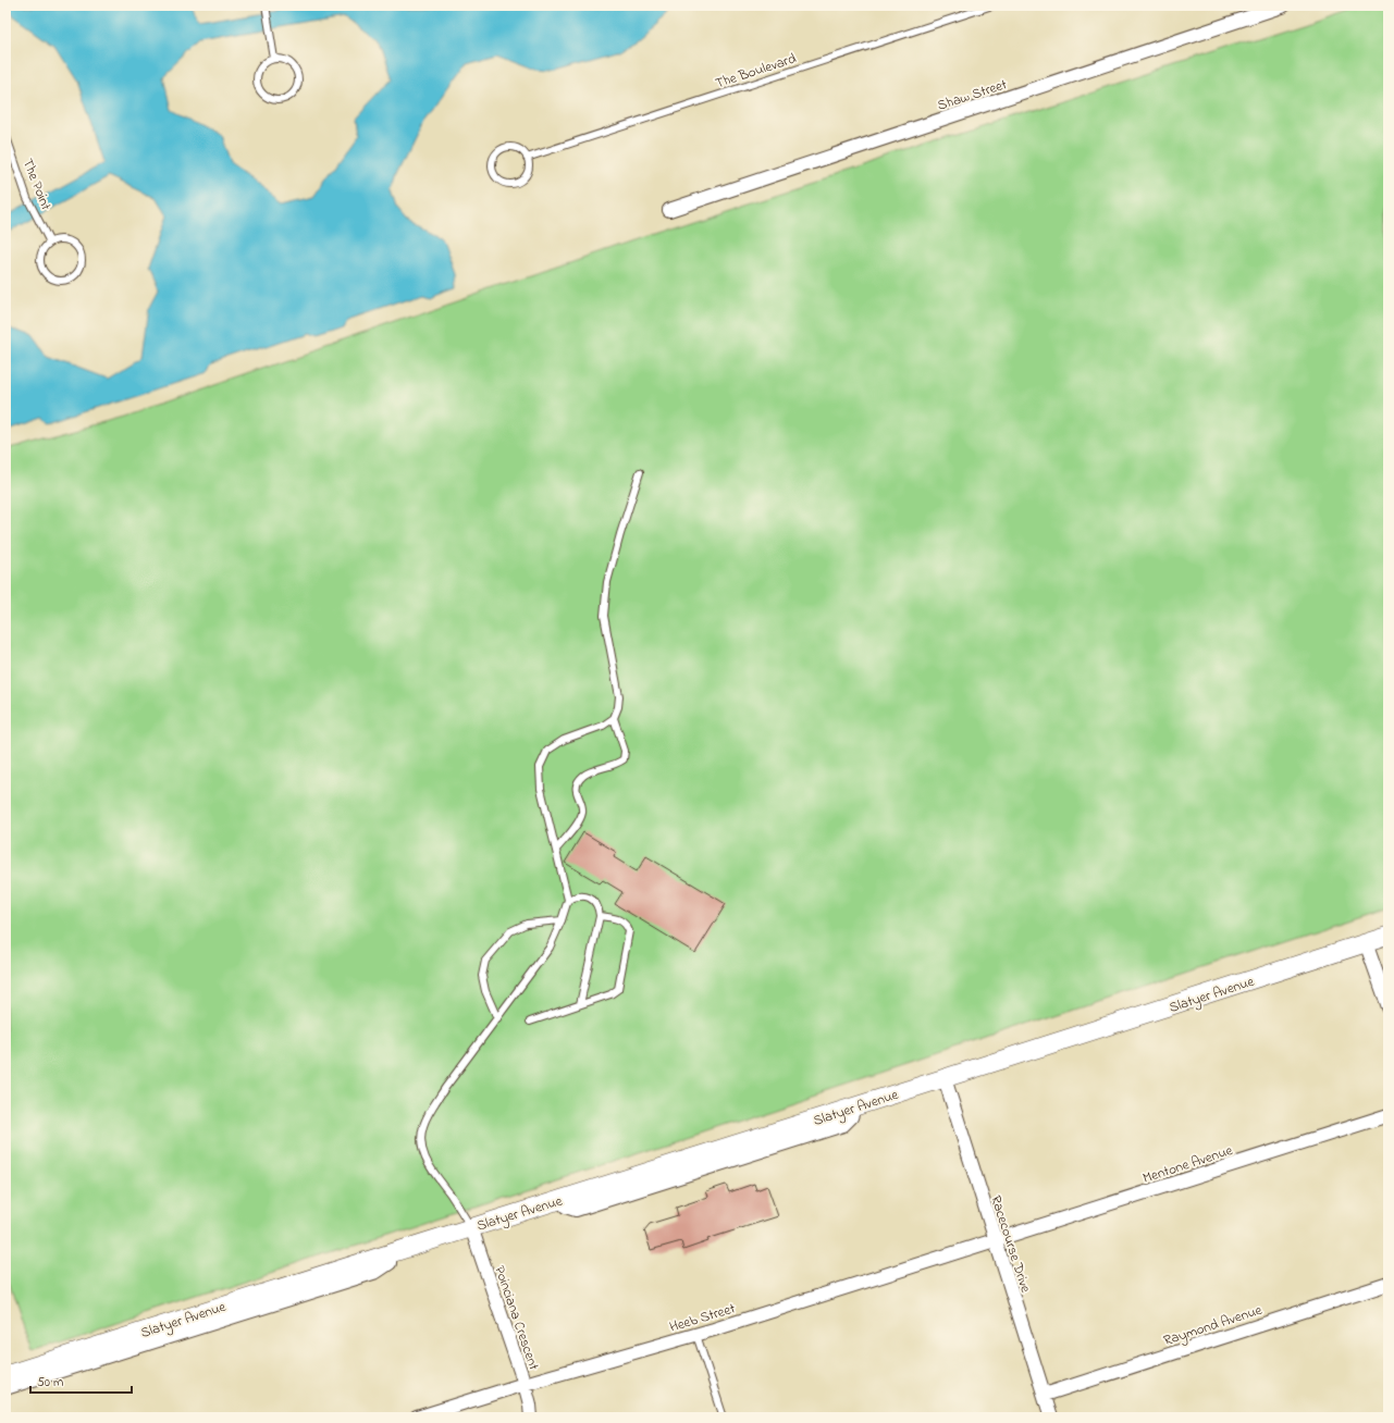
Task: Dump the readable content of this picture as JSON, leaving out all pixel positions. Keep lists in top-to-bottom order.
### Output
{
  "streets": {
    "main road": ["Slatyer Avenue"],
    "street": [
      "Shaw Street",
      "Mentone Avenue",
      "Racecourse Drive",
      "Heeb Street",
      "Poinciana Crescent",
      "Raymond Avenue"
    ],
    "lane": ["The Boulevard", "The Point"]
  },
  "crossings": [
    ["Slatyer Avenue", "Racecourse Drive"],
    ["Slatyer Avenue", "Poinciana Crescent"],
    ["Mentone Avenue", "Racecourse Drive"],
    ["Mentone Avenue", "Heeb Street"],
    ["Racecourse Drive", "Heeb Street"],
    ["Racecourse Drive", "Raymond Avenue"],
    ["Heeb Street", "Poinciana Crescent"]
  ],
  "scale_bar": "50 m"
}
